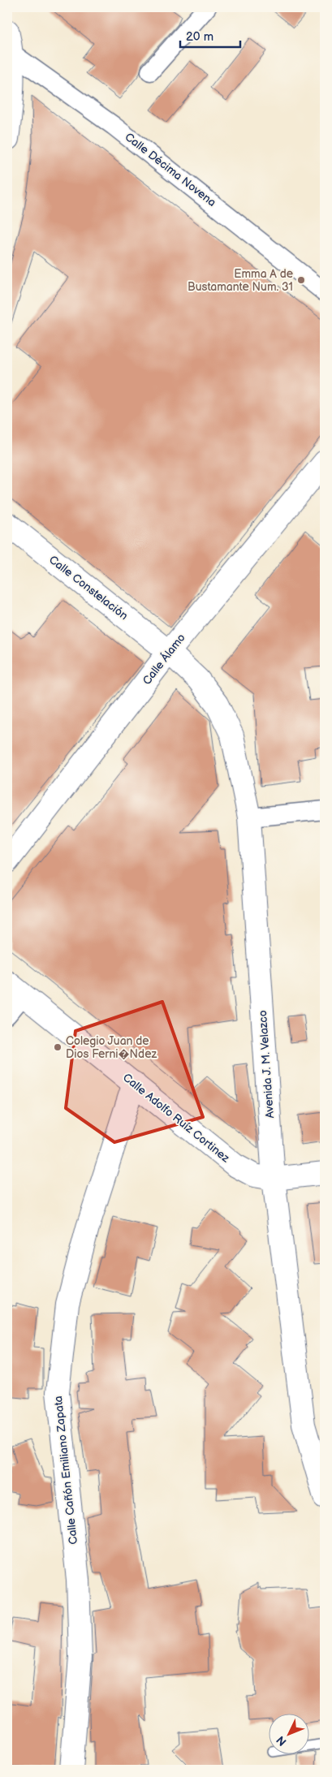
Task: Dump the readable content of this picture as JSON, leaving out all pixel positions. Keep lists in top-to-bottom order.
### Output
{
  "streets": {
    "street": [
      "Calle Décima Novena",
      "Calle Constelación",
      "Calle Álamo",
      "Avenida J. M. Velazco",
      "Calle Adolfo Ruíz Cortinez",
      "Calle Cañón Emiliano Zapata"
    ]
  },
  "crossings": [
    ["Calle Constelación", "Calle Álamo"],
    ["Calle Constelación", "Avenida J. M. Velazco"],
    ["Calle Álamo", "Avenida J. M. Velazco"],
    ["Avenida J. M. Velazco", "Calle Adolfo Ruíz Cortinez"],
    ["Calle Adolfo Ruíz Cortinez", "Calle Cañón Emiliano Zapata"]
  ],
  "places": ["Emma A de Bustamante Num. 31", "Colegio Juan de Dios Ferni�Ndez"],
  "scale_bar": "20 m",
  "north": "bottom left"
}
